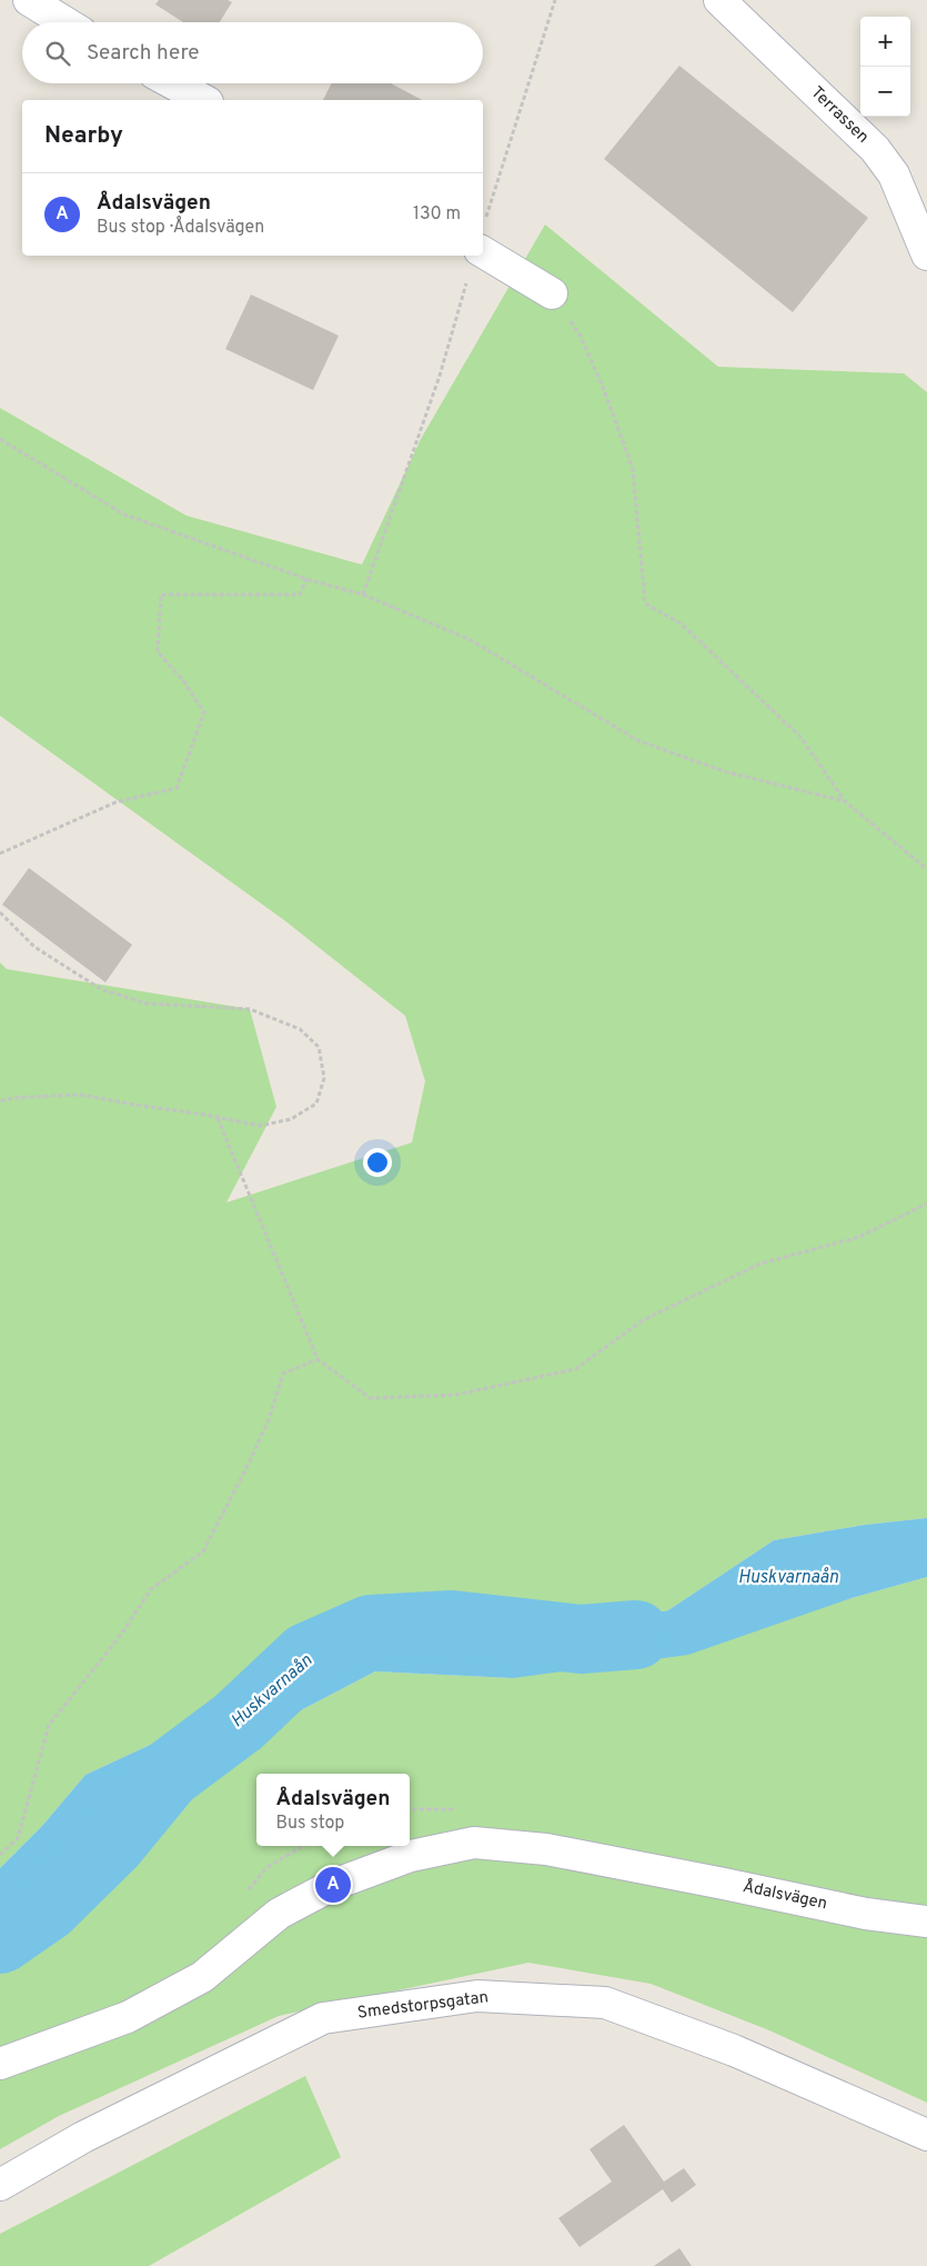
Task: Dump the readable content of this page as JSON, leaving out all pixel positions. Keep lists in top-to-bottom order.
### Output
{
  "streets": {
    "street": ["Terrassen", "Ådalsvägen", "Smedstorpsgatan"]
  },
  "water": ["Huskvarnaån"],
  "page": {
    "map_buttons": ["+", "−"],
    "search": "Search here",
    "heading": "Nearby",
    "list": [
      {
        "mark": "A",
        "name": "Ådalsvägen",
        "note": "Bus stop · Ådalsvägen",
        "value": "130 m"
      }
    ],
    "popup": ["Ådalsvägen", "Bus stop"],
    "pins": "A"
  }
}
